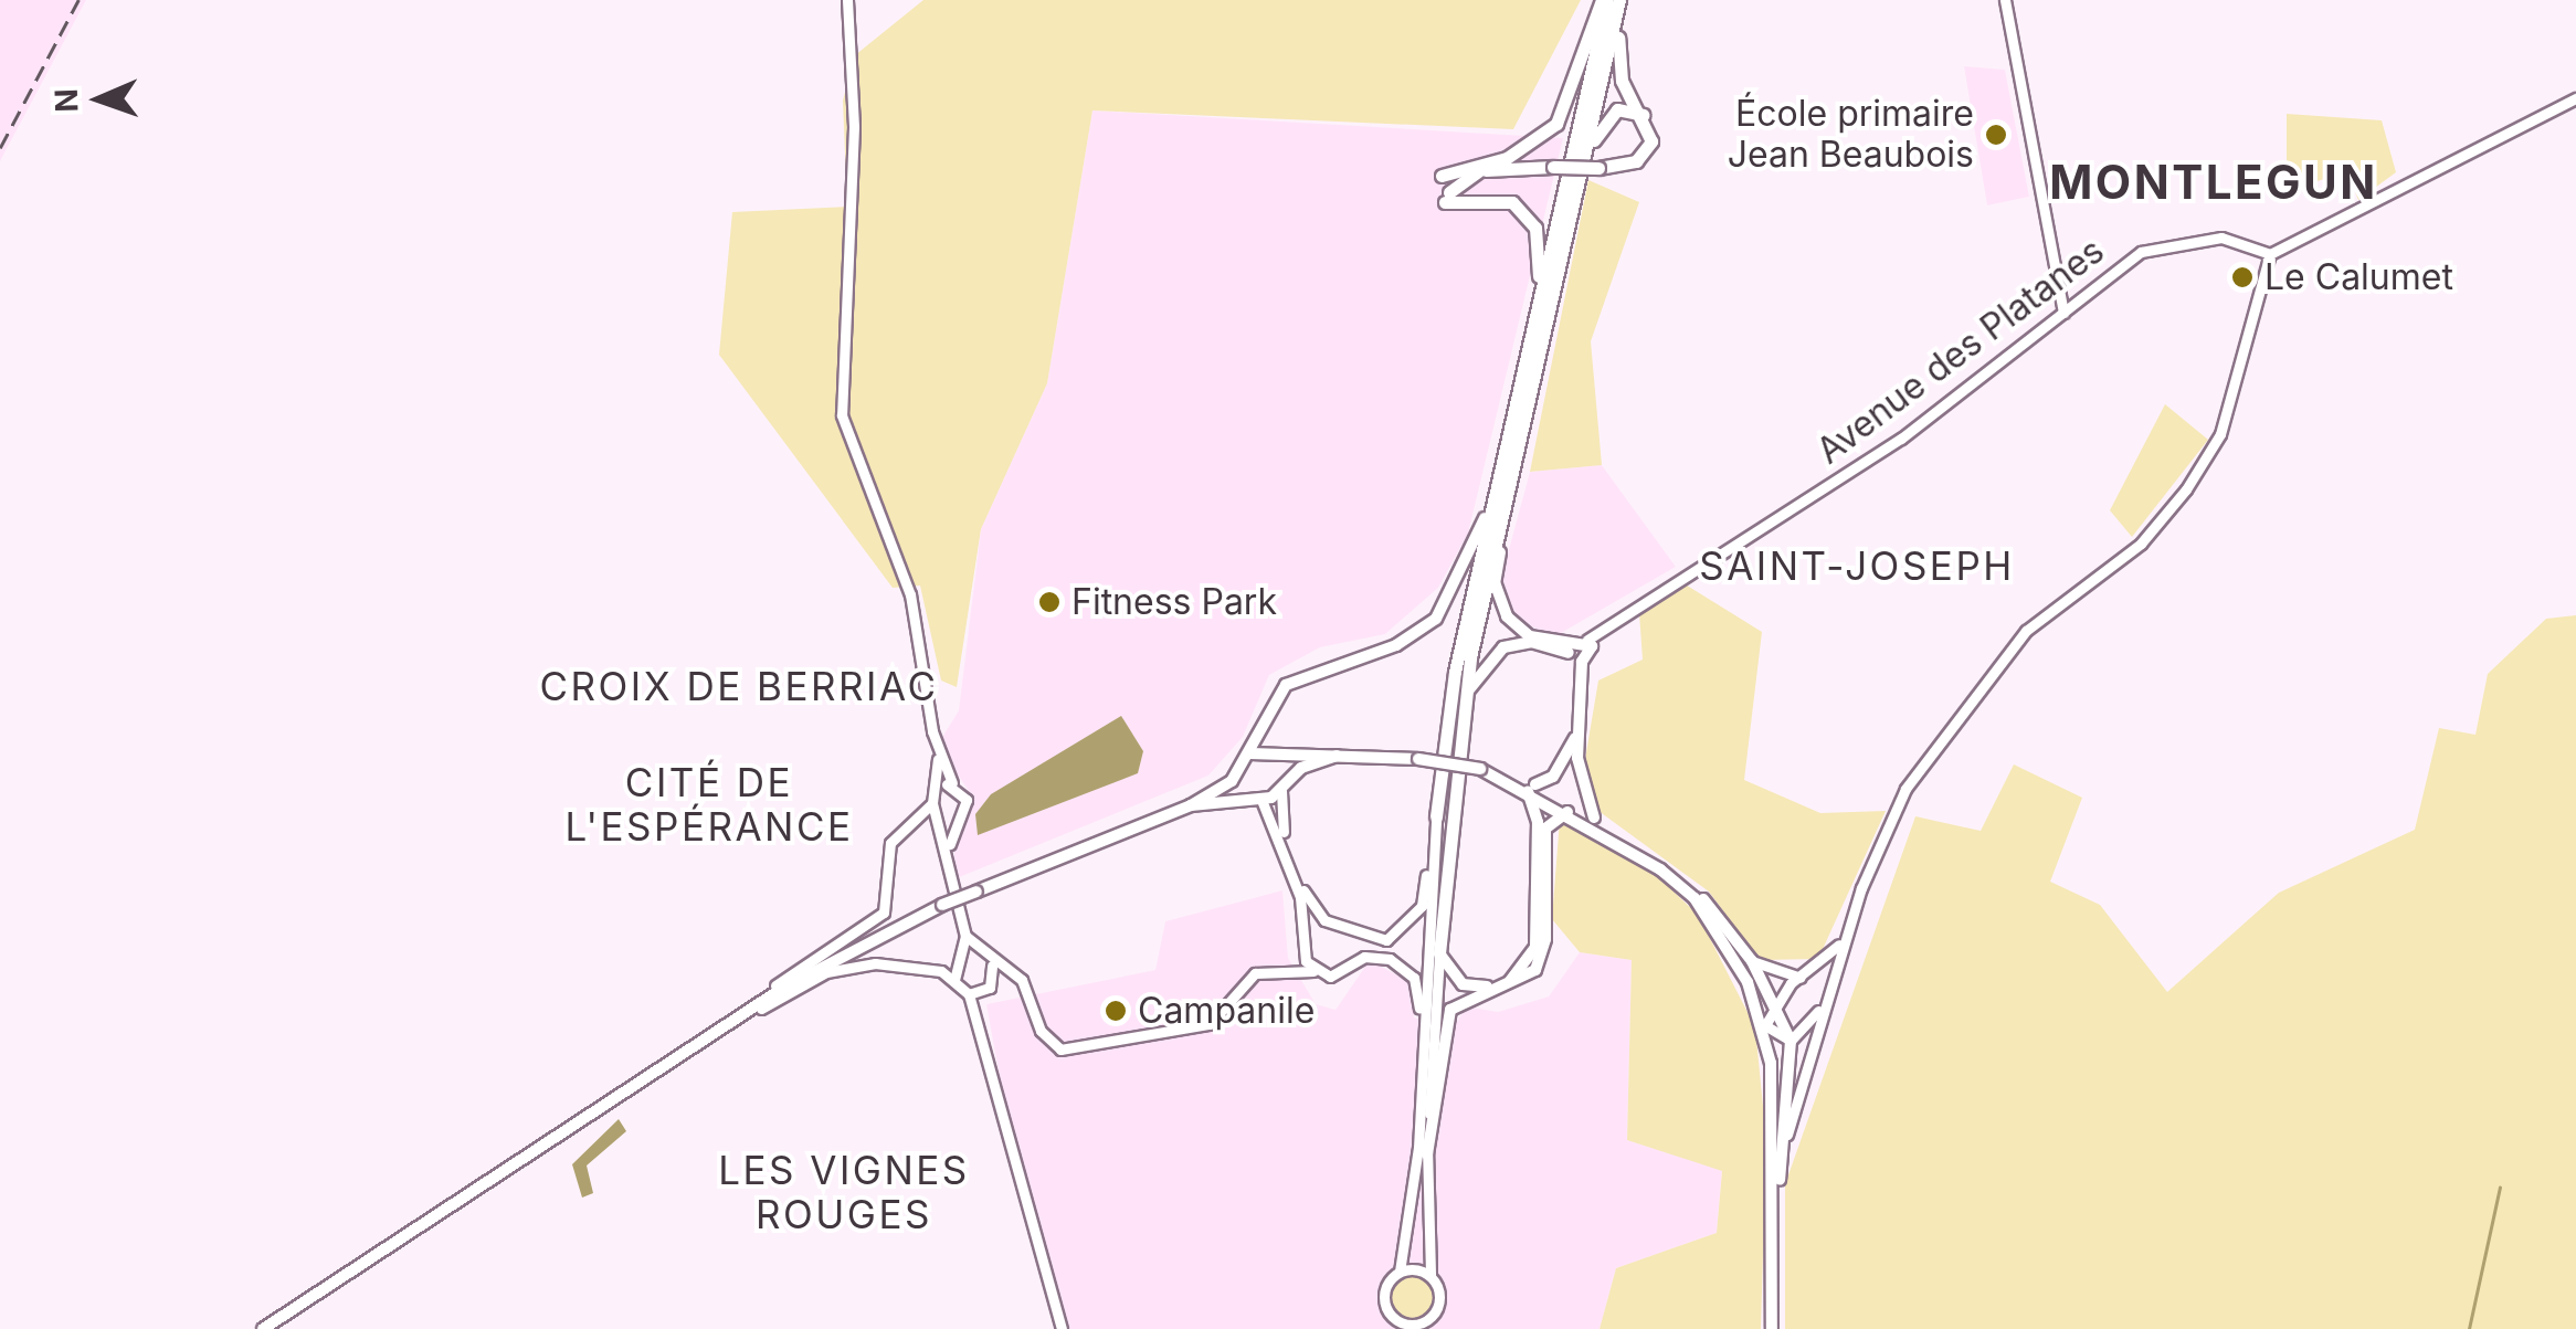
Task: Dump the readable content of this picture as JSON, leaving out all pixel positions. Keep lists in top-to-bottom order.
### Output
{
  "streets": {
    "main road": ["Avenue des Platanes"]
  },
  "districts": [
    "MONTLEGUN",
    "SAINT-JOSEPH",
    "CROIX DE BERRIAC",
    "CITÉ DE L'ESPÉRANCE",
    "LES VIGNES ROUGES"
  ],
  "places": [
    "École primaire Jean Beaubois",
    "Le Calumet",
    "Fitness Park",
    "Campanile"
  ],
  "north": "left"
}
